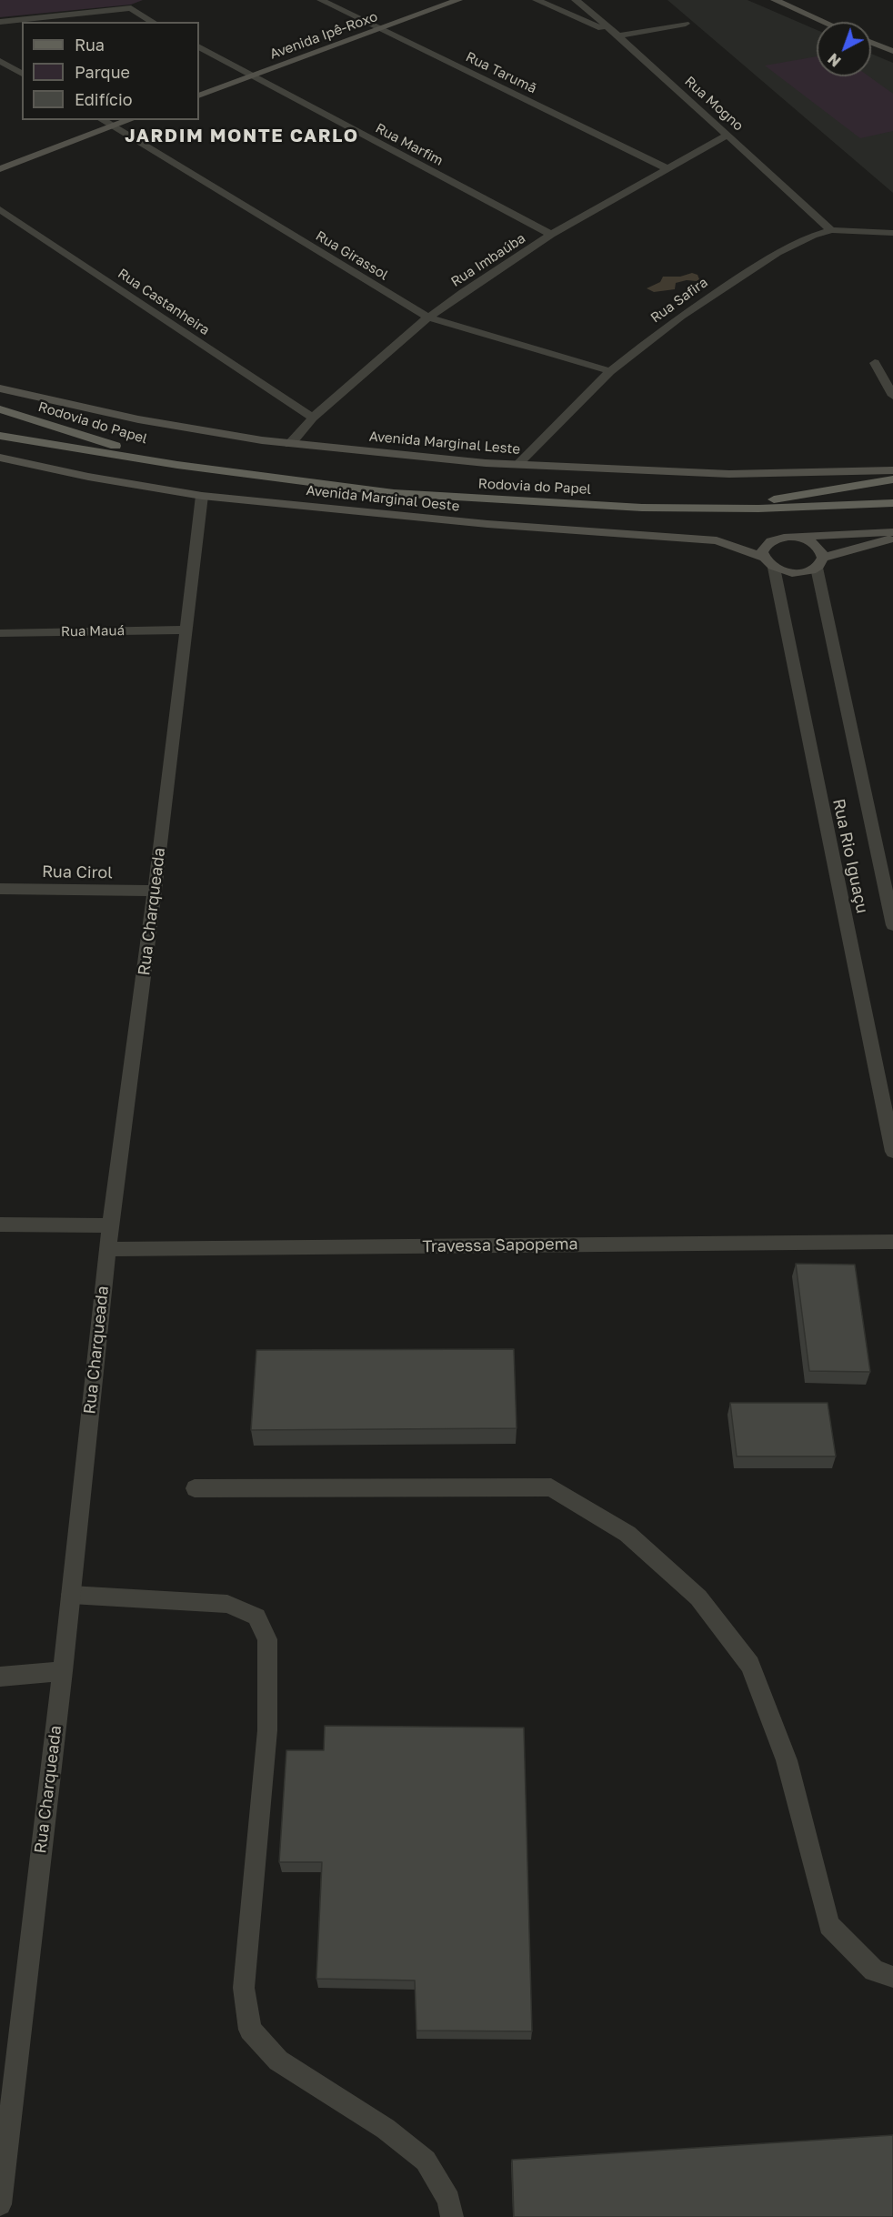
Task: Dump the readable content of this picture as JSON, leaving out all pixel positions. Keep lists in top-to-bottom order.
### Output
{
  "streets": {
    "main road": [
      "Avenida Ipê-Roxo",
      "Rodovia do Papel",
      "Avenida Marginal Leste",
      "Avenida Marginal Oeste"
    ],
    "street": [
      "Rua Tarumã",
      "Rua Mogno",
      "Rua Marfim",
      "Rua Girassol",
      "Rua Imbaúba",
      "Rua Safira",
      "Rua Castanheira",
      "Rua Mauá",
      "Rua Rio Iguaçu",
      "Rua Cirol",
      "Rua Charqueada",
      "Travessa Sapopema"
    ]
  },
  "crossings": [
    ["Avenida Ipê-Roxo", "Rua Tarumã"],
    ["Avenida Ipê-Roxo", "Rua Marfim"],
    ["Rua Tarumã", "Rua Imbaúba"],
    ["Rua Mogno", "Rua Imbaúba"],
    ["Rua Mogno", "Rua Safira"],
    ["Rua Marfim", "Rua Imbaúba"],
    ["Rua Girassol", "Rua Imbaúba"],
    ["Rua Girassol", "Rua Safira"],
    ["Rua Imbaúba", "Rua Castanheira"],
    ["Rua Imbaúba", "Avenida Marginal Leste"],
    ["Rua Safira", "Avenida Marginal Leste"],
    ["Avenida Marginal Oeste", "Rua Rio Iguaçu"],
    ["Avenida Marginal Oeste", "Rua Charqueada"],
    ["Rua Mauá", "Rua Charqueada"],
    ["Rua Cirol", "Rua Charqueada"],
    ["Rua Charqueada", "Travessa Sapopema"]
  ],
  "districts": ["JARDIM MONTE CARLO"],
  "legend": ["Rua", "Parque", "Edifício"],
  "north": "bottom left"
}
